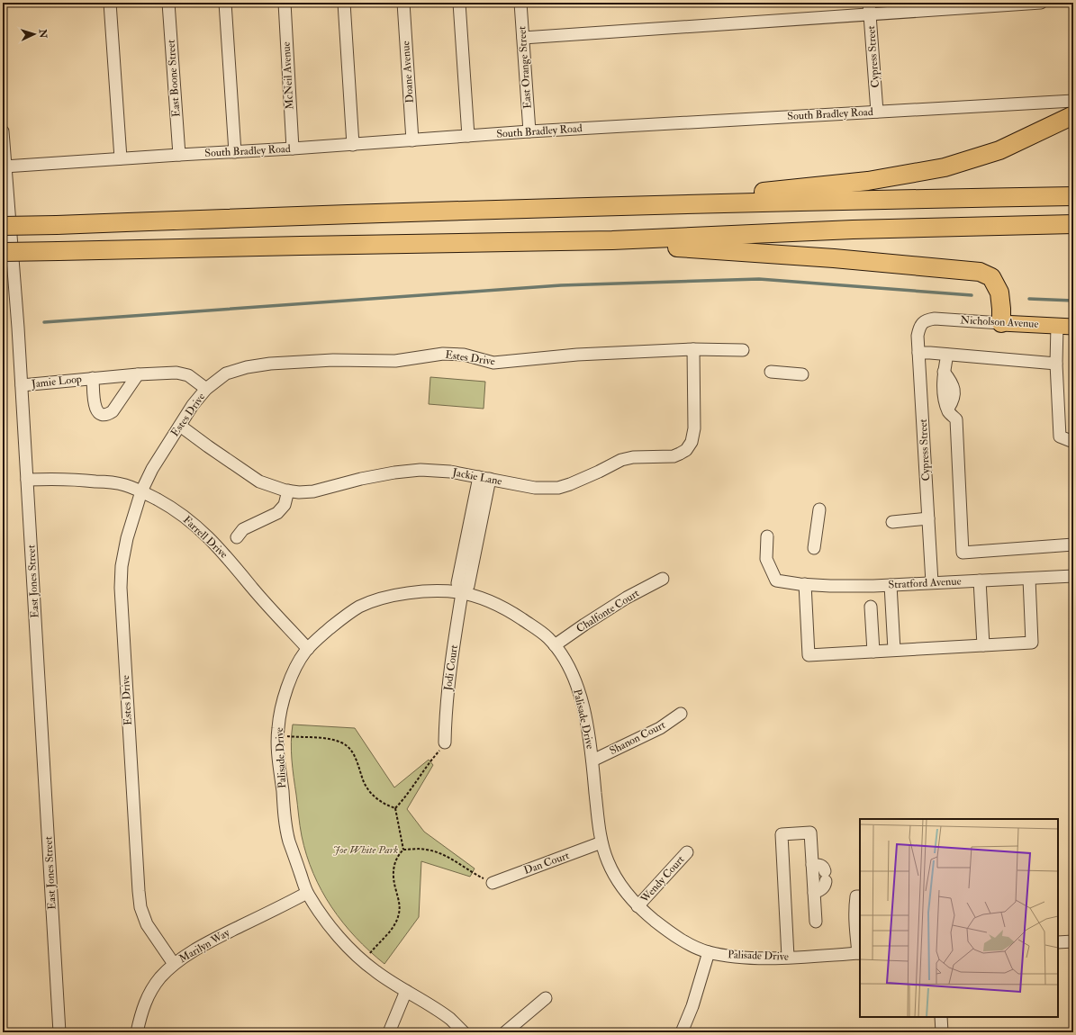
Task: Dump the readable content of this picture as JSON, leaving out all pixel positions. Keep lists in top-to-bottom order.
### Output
{
  "streets": {
    "main road": ["Nicholson Avenue"],
    "street": [
      "Cypress Street",
      "East Orange Street",
      "Doane Avenue",
      "McNeil Avenue",
      "East Boone Street",
      "South Bradley Road",
      "Estes Drive",
      "Jamie Loop",
      "Jackie Lane",
      "Farrell Drive",
      "East Jones Street",
      "Stratford Avenue",
      "Chalfonte Court",
      "Jodi Court",
      "Palisade Drive",
      "Shanon Court",
      "Dan Court",
      "Wendy Court",
      "Marilyn Way"
    ]
  },
  "crossings": [
    ["Cypress Street", "South Bradley Road"],
    ["Cypress Street", "Nicholson Avenue"],
    ["Cypress Street", "Stratford Avenue"],
    ["East Orange Street", "South Bradley Road"],
    ["Doane Avenue", "South Bradley Road"],
    ["McNeil Avenue", "South Bradley Road"],
    ["East Boone Street", "South Bradley Road"],
    ["South Bradley Road", "East Jones Street"],
    ["Estes Drive", "Jamie Loop"],
    ["Estes Drive", "Jackie Lane"],
    ["Estes Drive", "Farrell Drive"],
    ["Estes Drive", "Marilyn Way"],
    ["Jamie Loop", "East Jones Street"],
    ["Jackie Lane", "Jodi Court"],
    ["Farrell Drive", "East Jones Street"],
    ["Farrell Drive", "Palisade Drive"],
    ["Chalfonte Court", "Palisade Drive"],
    ["Jodi Court", "Palisade Drive"],
    ["Palisade Drive", "Shanon Court"],
    ["Palisade Drive", "Dan Court"],
    ["Palisade Drive", "Wendy Court"],
    ["Palisade Drive", "Marilyn Way"]
  ],
  "parks": ["Joe White Park"],
  "north": "right"
}
